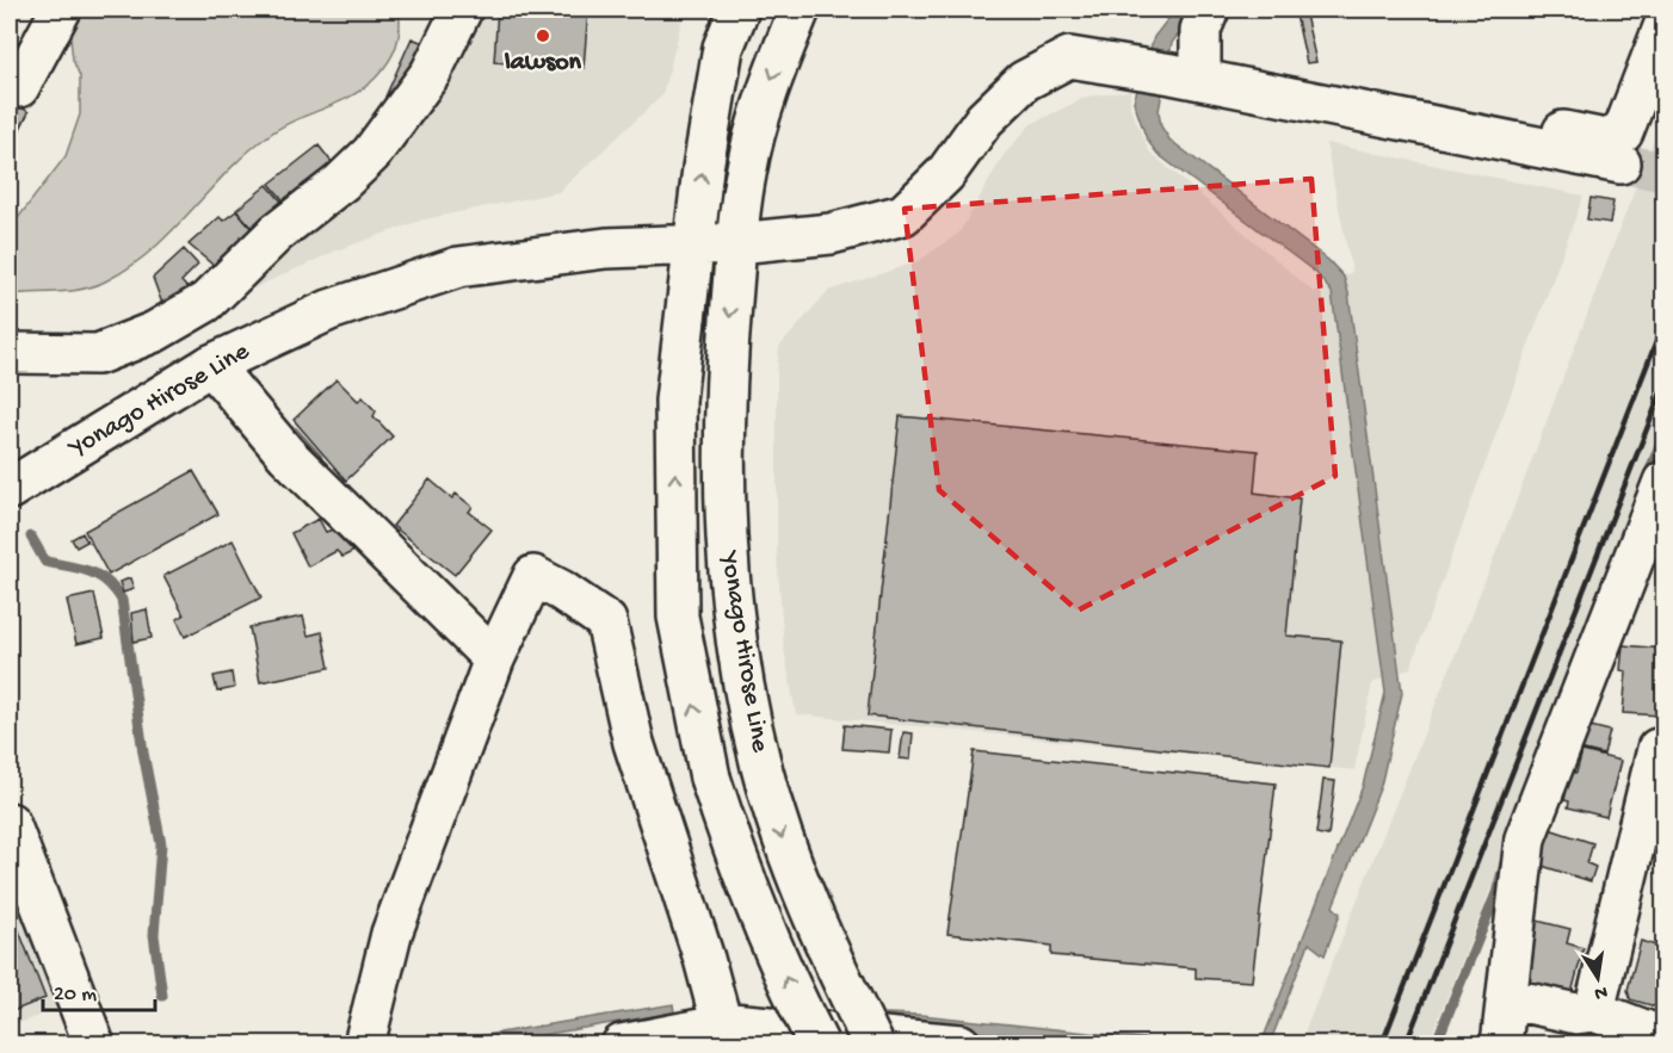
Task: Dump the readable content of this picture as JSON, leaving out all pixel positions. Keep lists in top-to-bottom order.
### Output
{
  "streets": {
    "street": ["Yonago Hirose Line"]
  },
  "places": ["lawson"],
  "scale_bar": "20 m",
  "north": "bottom"
}
